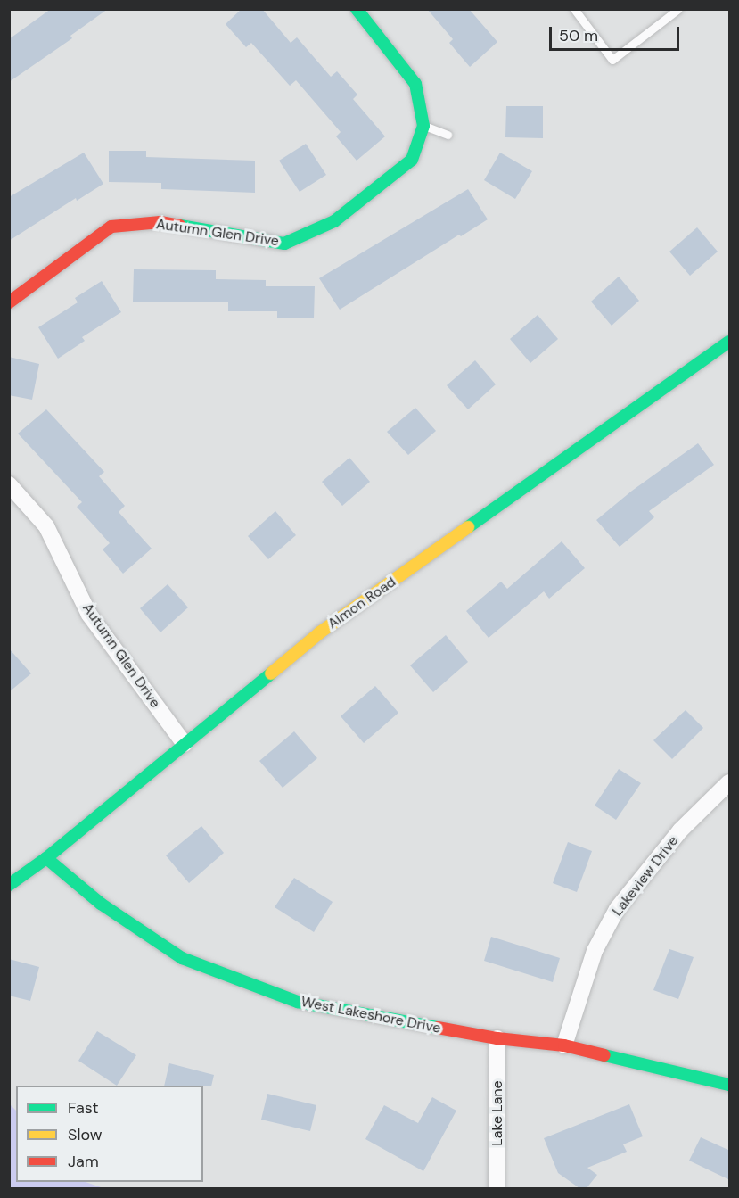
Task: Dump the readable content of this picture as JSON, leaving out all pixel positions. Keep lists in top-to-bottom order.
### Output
{
  "streets": {
    "street": [
      "Autumn Glen Drive",
      "Almon Road",
      "Lakeview Drive",
      "West Lakeshore Drive",
      "Lake Lane"
    ]
  },
  "crossings": [
    ["Autumn Glen Drive", "Almon Road"],
    ["Almon Road", "West Lakeshore Drive"],
    ["Lakeview Drive", "West Lakeshore Drive"],
    ["West Lakeshore Drive", "Lake Lane"]
  ],
  "legend": ["Fast", "Slow", "Jam"],
  "scale_bar": "50 m"
}
